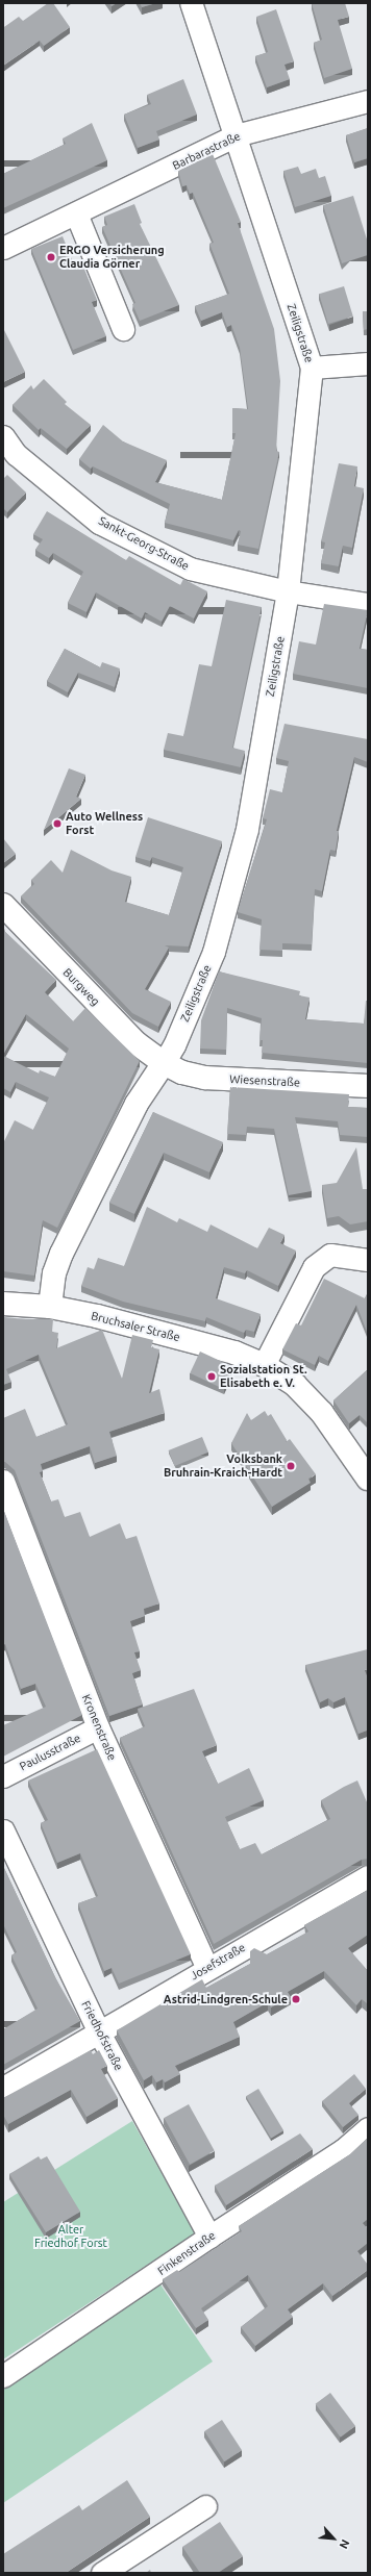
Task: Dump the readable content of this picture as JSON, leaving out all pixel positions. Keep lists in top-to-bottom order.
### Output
{
  "streets": {
    "street": [
      "Barbarastraße",
      "Zeiligstraße",
      "Sankt-Georg-Straße",
      "Burgweg",
      "Wiesenstraße",
      "Bruchsaler Straße",
      "Kronenstraße",
      "Paulusstraße",
      "Josefstraße",
      "Friedhofstraße",
      "Finkenstraße"
    ]
  },
  "crossings": [
    ["Barbarastraße", "Zeiligstraße"],
    ["Zeiligstraße", "Sankt-Georg-Straße"],
    ["Zeiligstraße", "Burgweg"],
    ["Zeiligstraße", "Wiesenstraße"],
    ["Zeiligstraße", "Bruchsaler Straße"],
    ["Burgweg", "Wiesenstraße"],
    ["Kronenstraße", "Paulusstraße"],
    ["Kronenstraße", "Josefstraße"],
    ["Josefstraße", "Friedhofstraße"],
    ["Friedhofstraße", "Finkenstraße"]
  ],
  "parks": ["Alter Friedhof Forst"],
  "places": [
    "ERGO Versicherung Claudia Görner",
    "Auto Wellness Forst",
    "Sozialstation St. Elisabeth e. V.",
    "Volksbank Bruhrain-Kraich-Hardt",
    "Astrid-Lindgren-Schule"
  ],
  "north": "bottom right"
}
